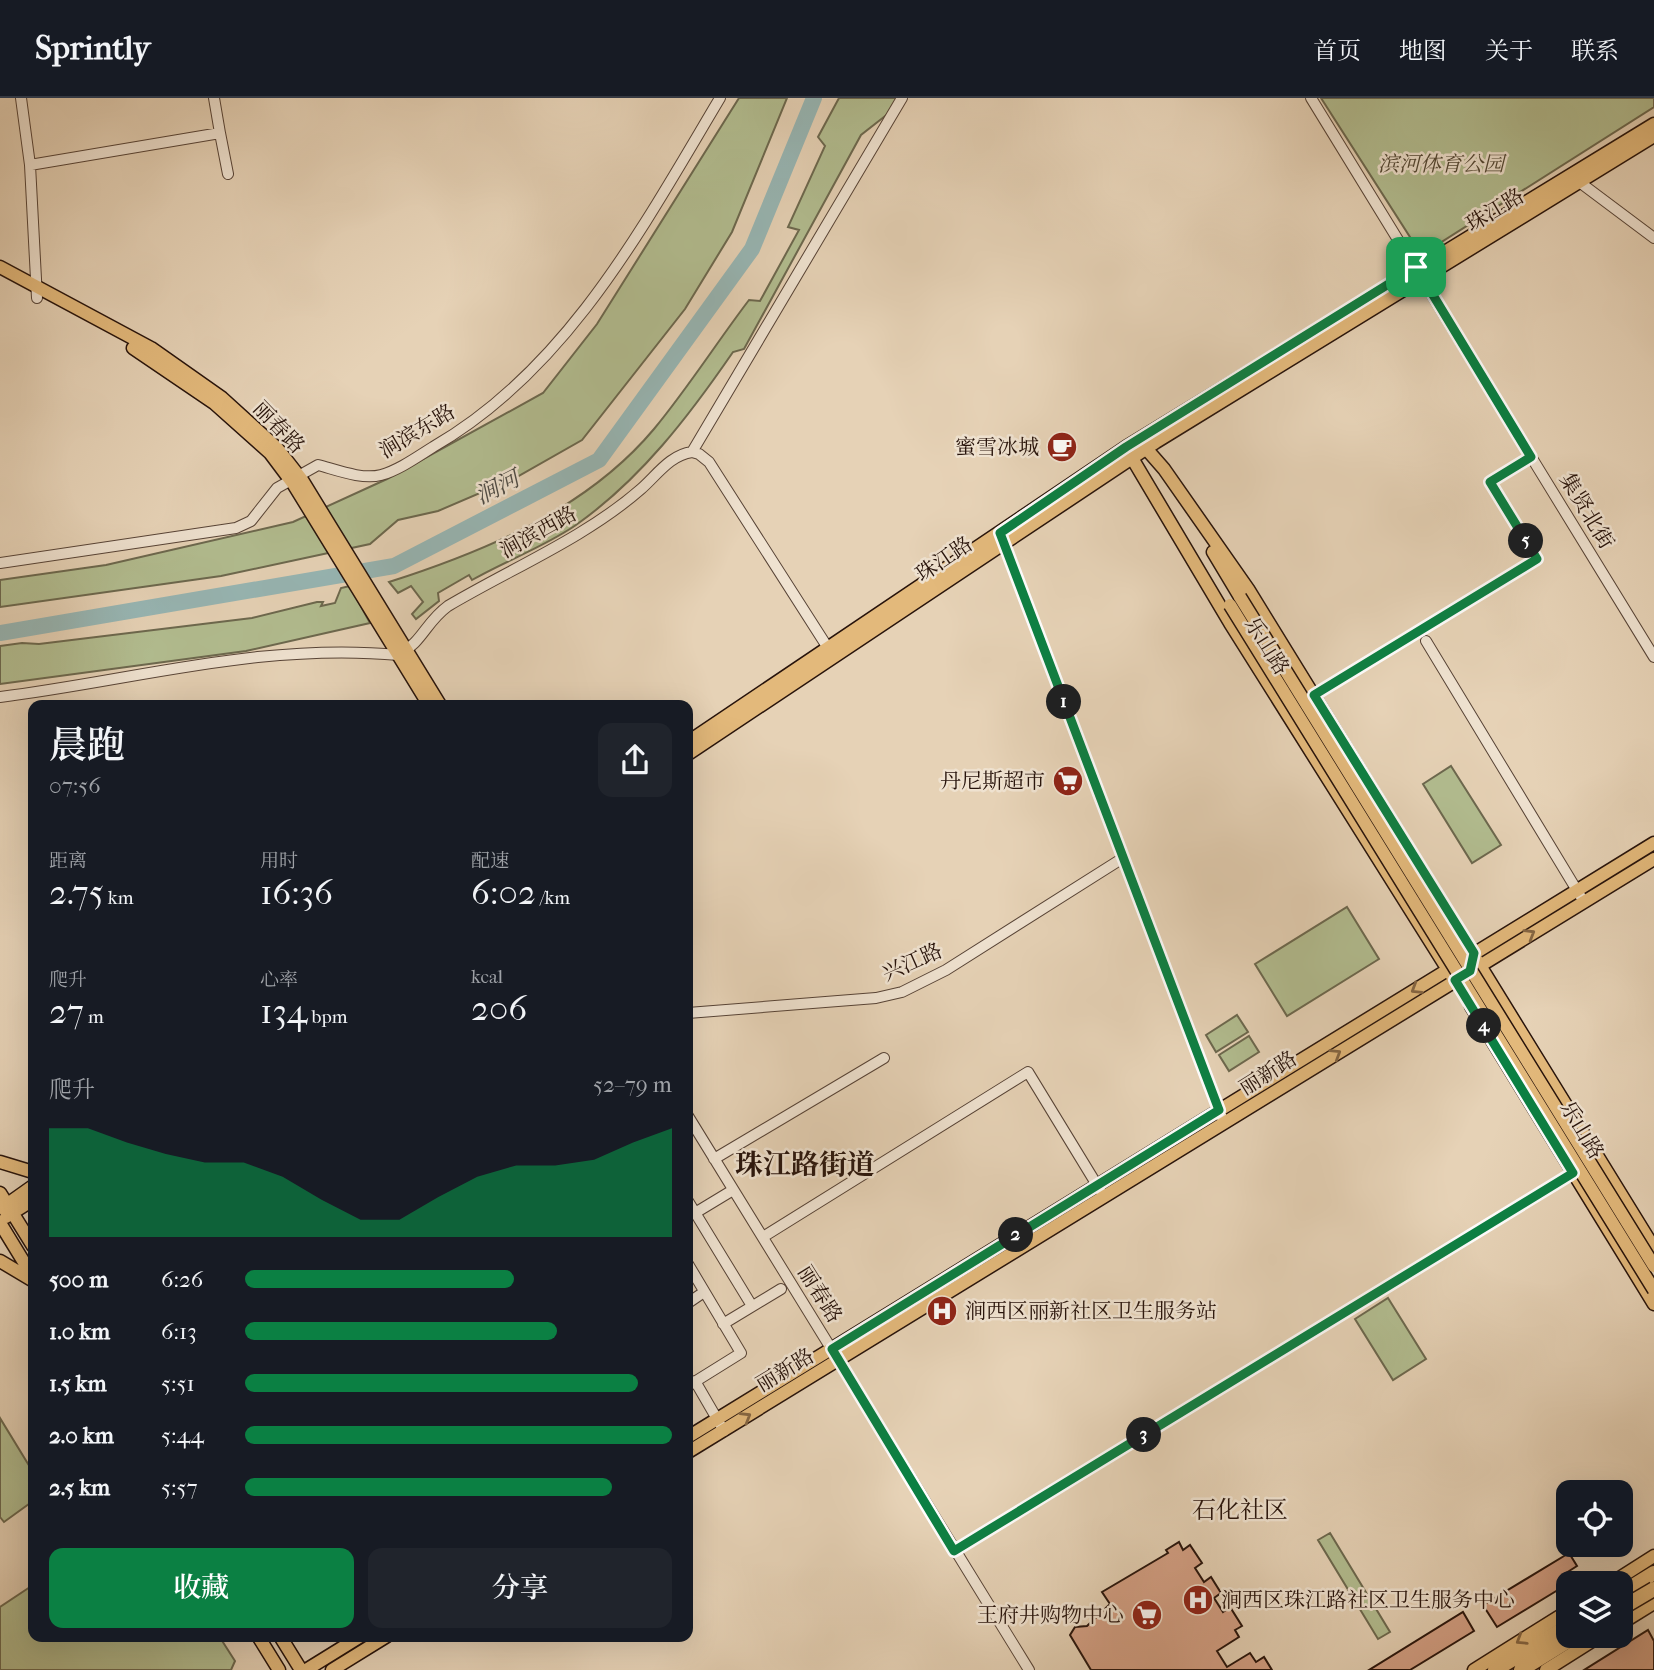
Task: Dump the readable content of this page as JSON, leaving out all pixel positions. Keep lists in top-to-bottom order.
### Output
{
  "streets": {
    "main road": [
      "珠江路",
      "丽春路",
      "乐山路",
      "丽新路"
    ],
    "street": [
      "涧滨东路",
      "集贤北街",
      "涧滨西路",
      "兴江路"
    ]
  },
  "crossings": [
    ["珠江路", "集贤北街"],
    ["珠江路", "乐山路"],
    ["丽春路", "涧滨东路"],
    ["丽春路", "涧滨西路"],
    ["丽春路", "丽新路"],
    ["乐山路", "丽新路"]
  ],
  "districts": ["珠江路街道", "石化社区"],
  "water": ["涧河"],
  "parks": ["滨河体育公园"],
  "places": {
    "cafe": ["蜜雪冰城"],
    "supermarket": ["丹尼斯超市", "王府井购物中心"],
    "hospital": ["涧西区丽新社区卫生服务站", "涧西区珠江路社区卫生服务中心"]
  },
  "page": {
    "header": "Sprintly",
    "nav": [
      "首页",
      "地图",
      "关于",
      "联系"
    ],
    "pins": [
      "5",
      "1",
      "4",
      "2",
      "3"
    ],
    "heading": ["晨跑", "07:56"],
    "stats": [
      ["距离", "2.75 km"],
      ["用时", "16:36"],
      ["配速", "6:02 /km"],
      ["爬升", "27 m"],
      ["心率", "134 bpm"],
      ["kcal", "206"]
    ],
    "chart": ["爬升", "52–79 m"],
    "list": [
      {
        "name": "500 m",
        "note": "6:26"
      },
      {
        "name": "1.0 km",
        "note": "6:13"
      },
      {
        "name": "1.5 km",
        "note": "5:51"
      },
      {
        "name": "2.0 km",
        "note": "5:44"
      },
      {
        "name": "2.5 km",
        "note": "5:57"
      }
    ],
    "buttons": ["收藏", "分享"]
  }
}
